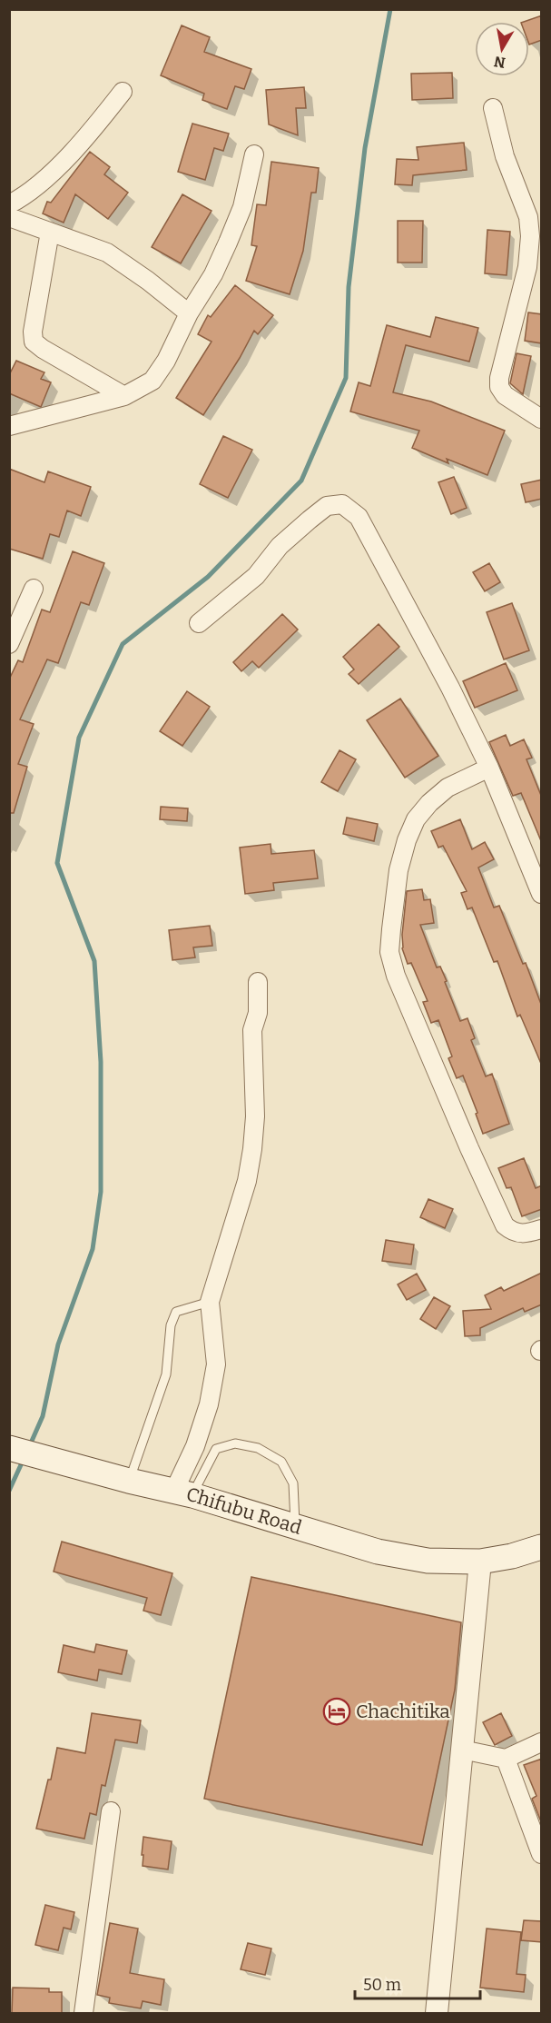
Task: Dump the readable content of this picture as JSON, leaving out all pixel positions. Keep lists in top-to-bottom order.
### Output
{
  "streets": {
    "main road": ["Chifubu Road"]
  },
  "places": {
    "hotel": ["Chachitika"]
  },
  "scale_bar": "50 m",
  "north": "bottom"
}
